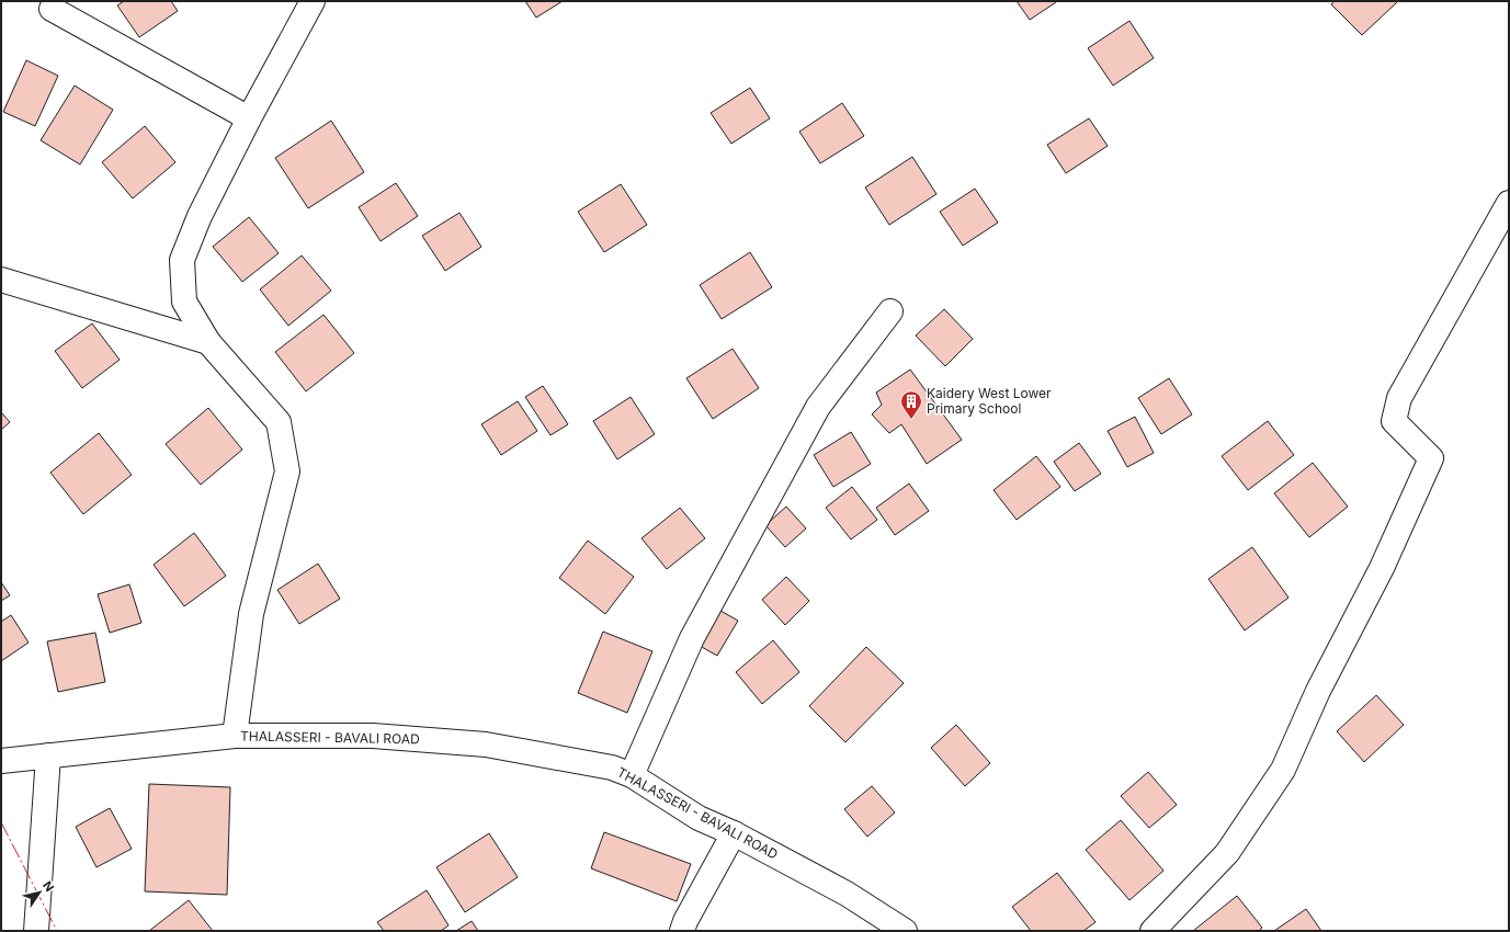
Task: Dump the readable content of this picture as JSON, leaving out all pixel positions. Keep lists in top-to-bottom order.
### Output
{
  "streets": {
    "street": ["THALASSERI - BAVALI ROAD"]
  },
  "places": {
    "building": ["Kaidery West Lower Primary School"]
  },
  "north": "top right"
}
